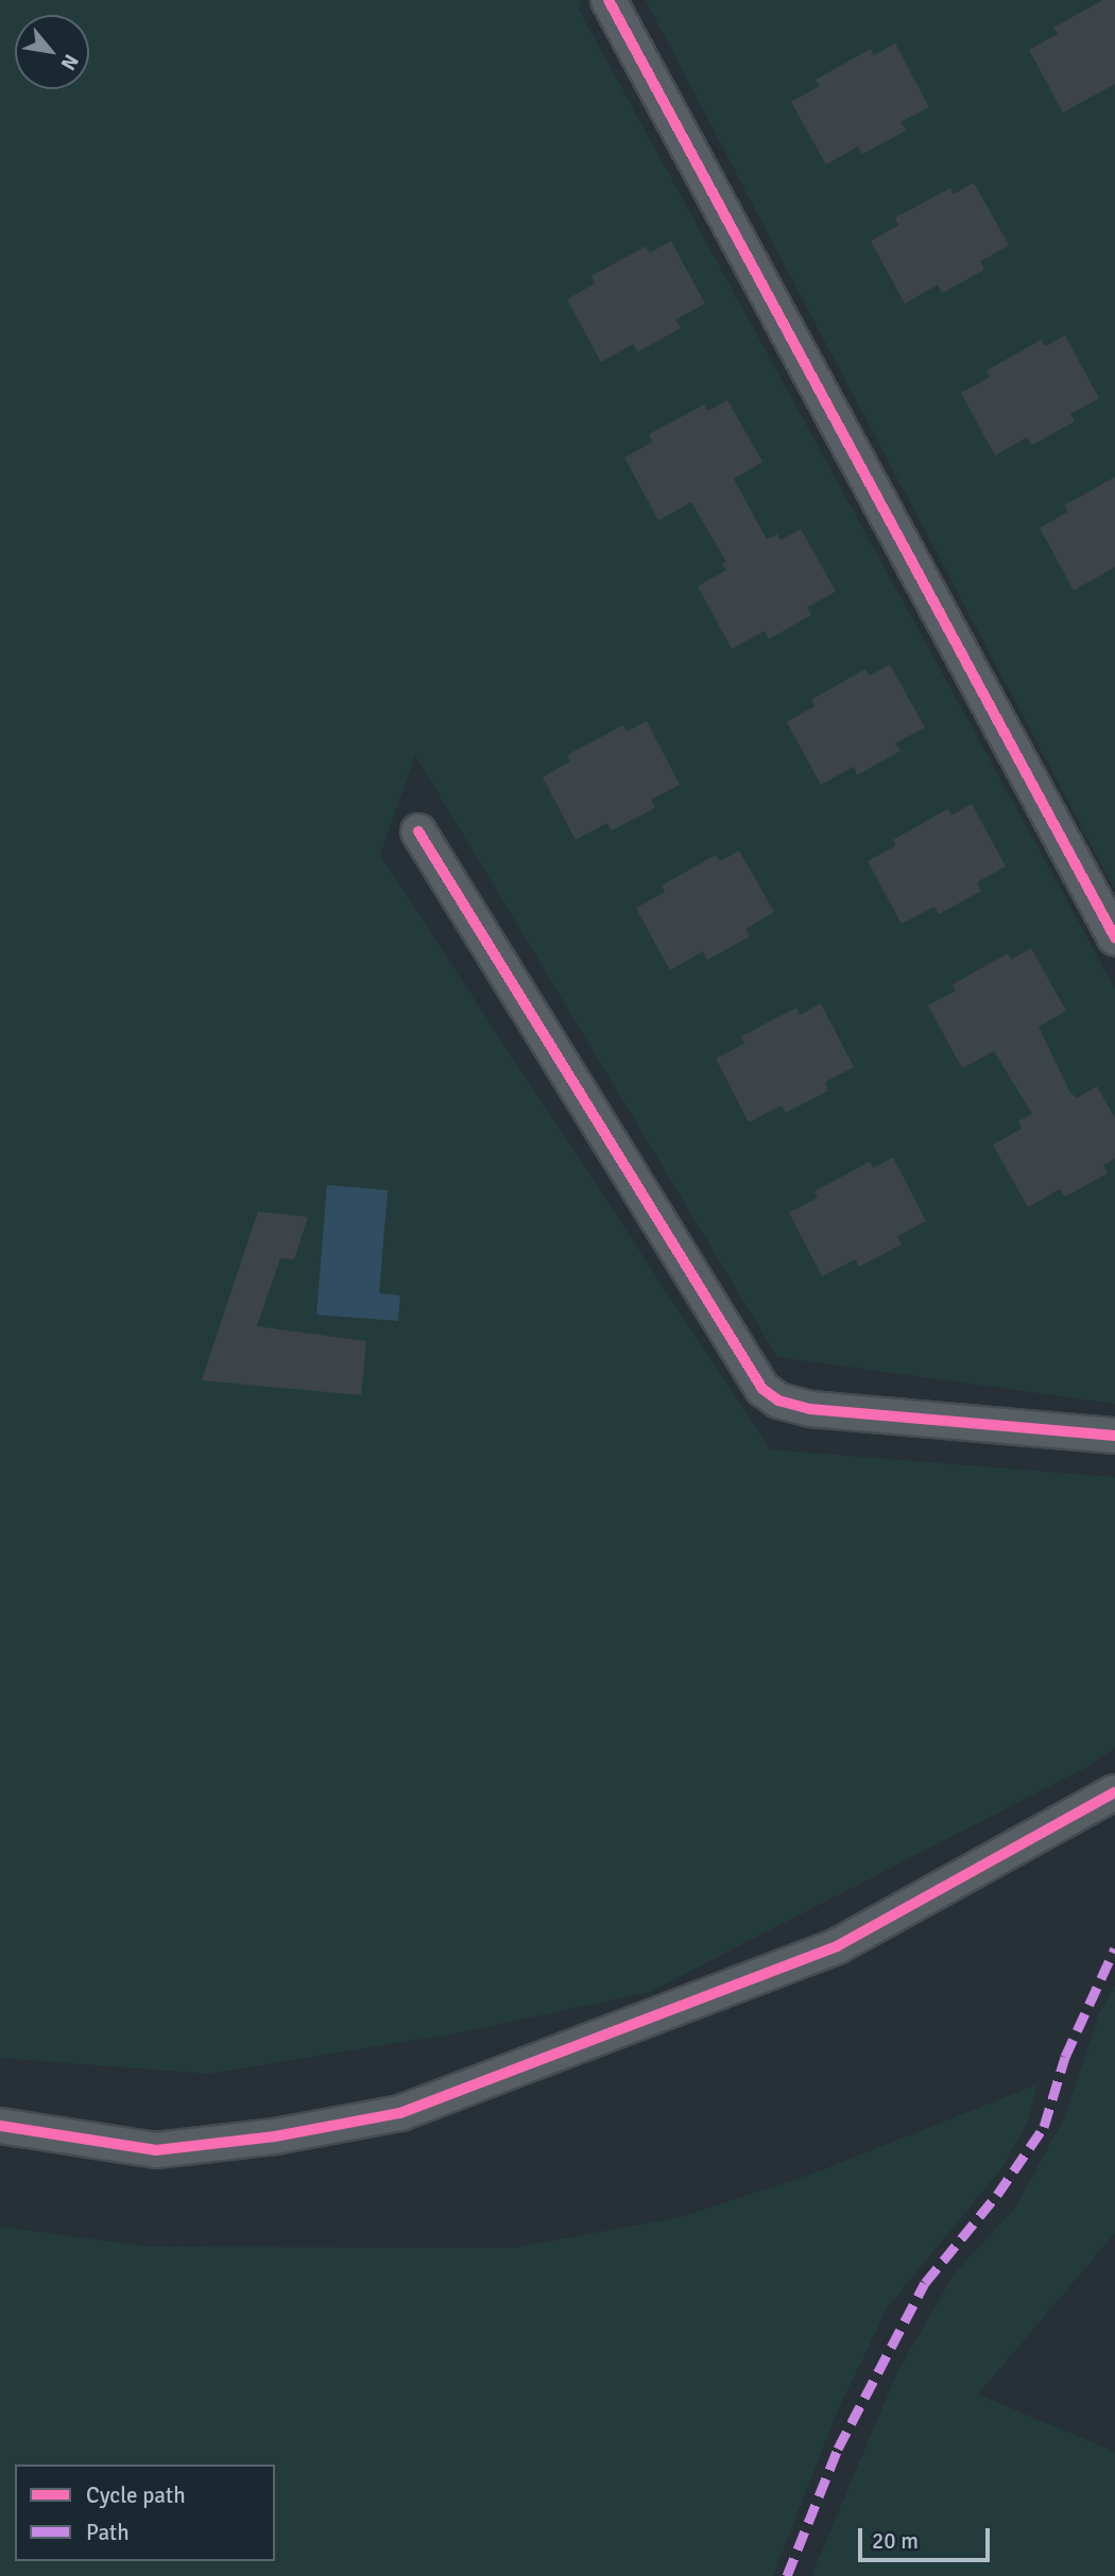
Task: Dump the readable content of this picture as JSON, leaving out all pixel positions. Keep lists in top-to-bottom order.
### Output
{
  "legend": ["Cycle path", "Path"],
  "scale_bar": "20 m",
  "north": "bottom right"
}
